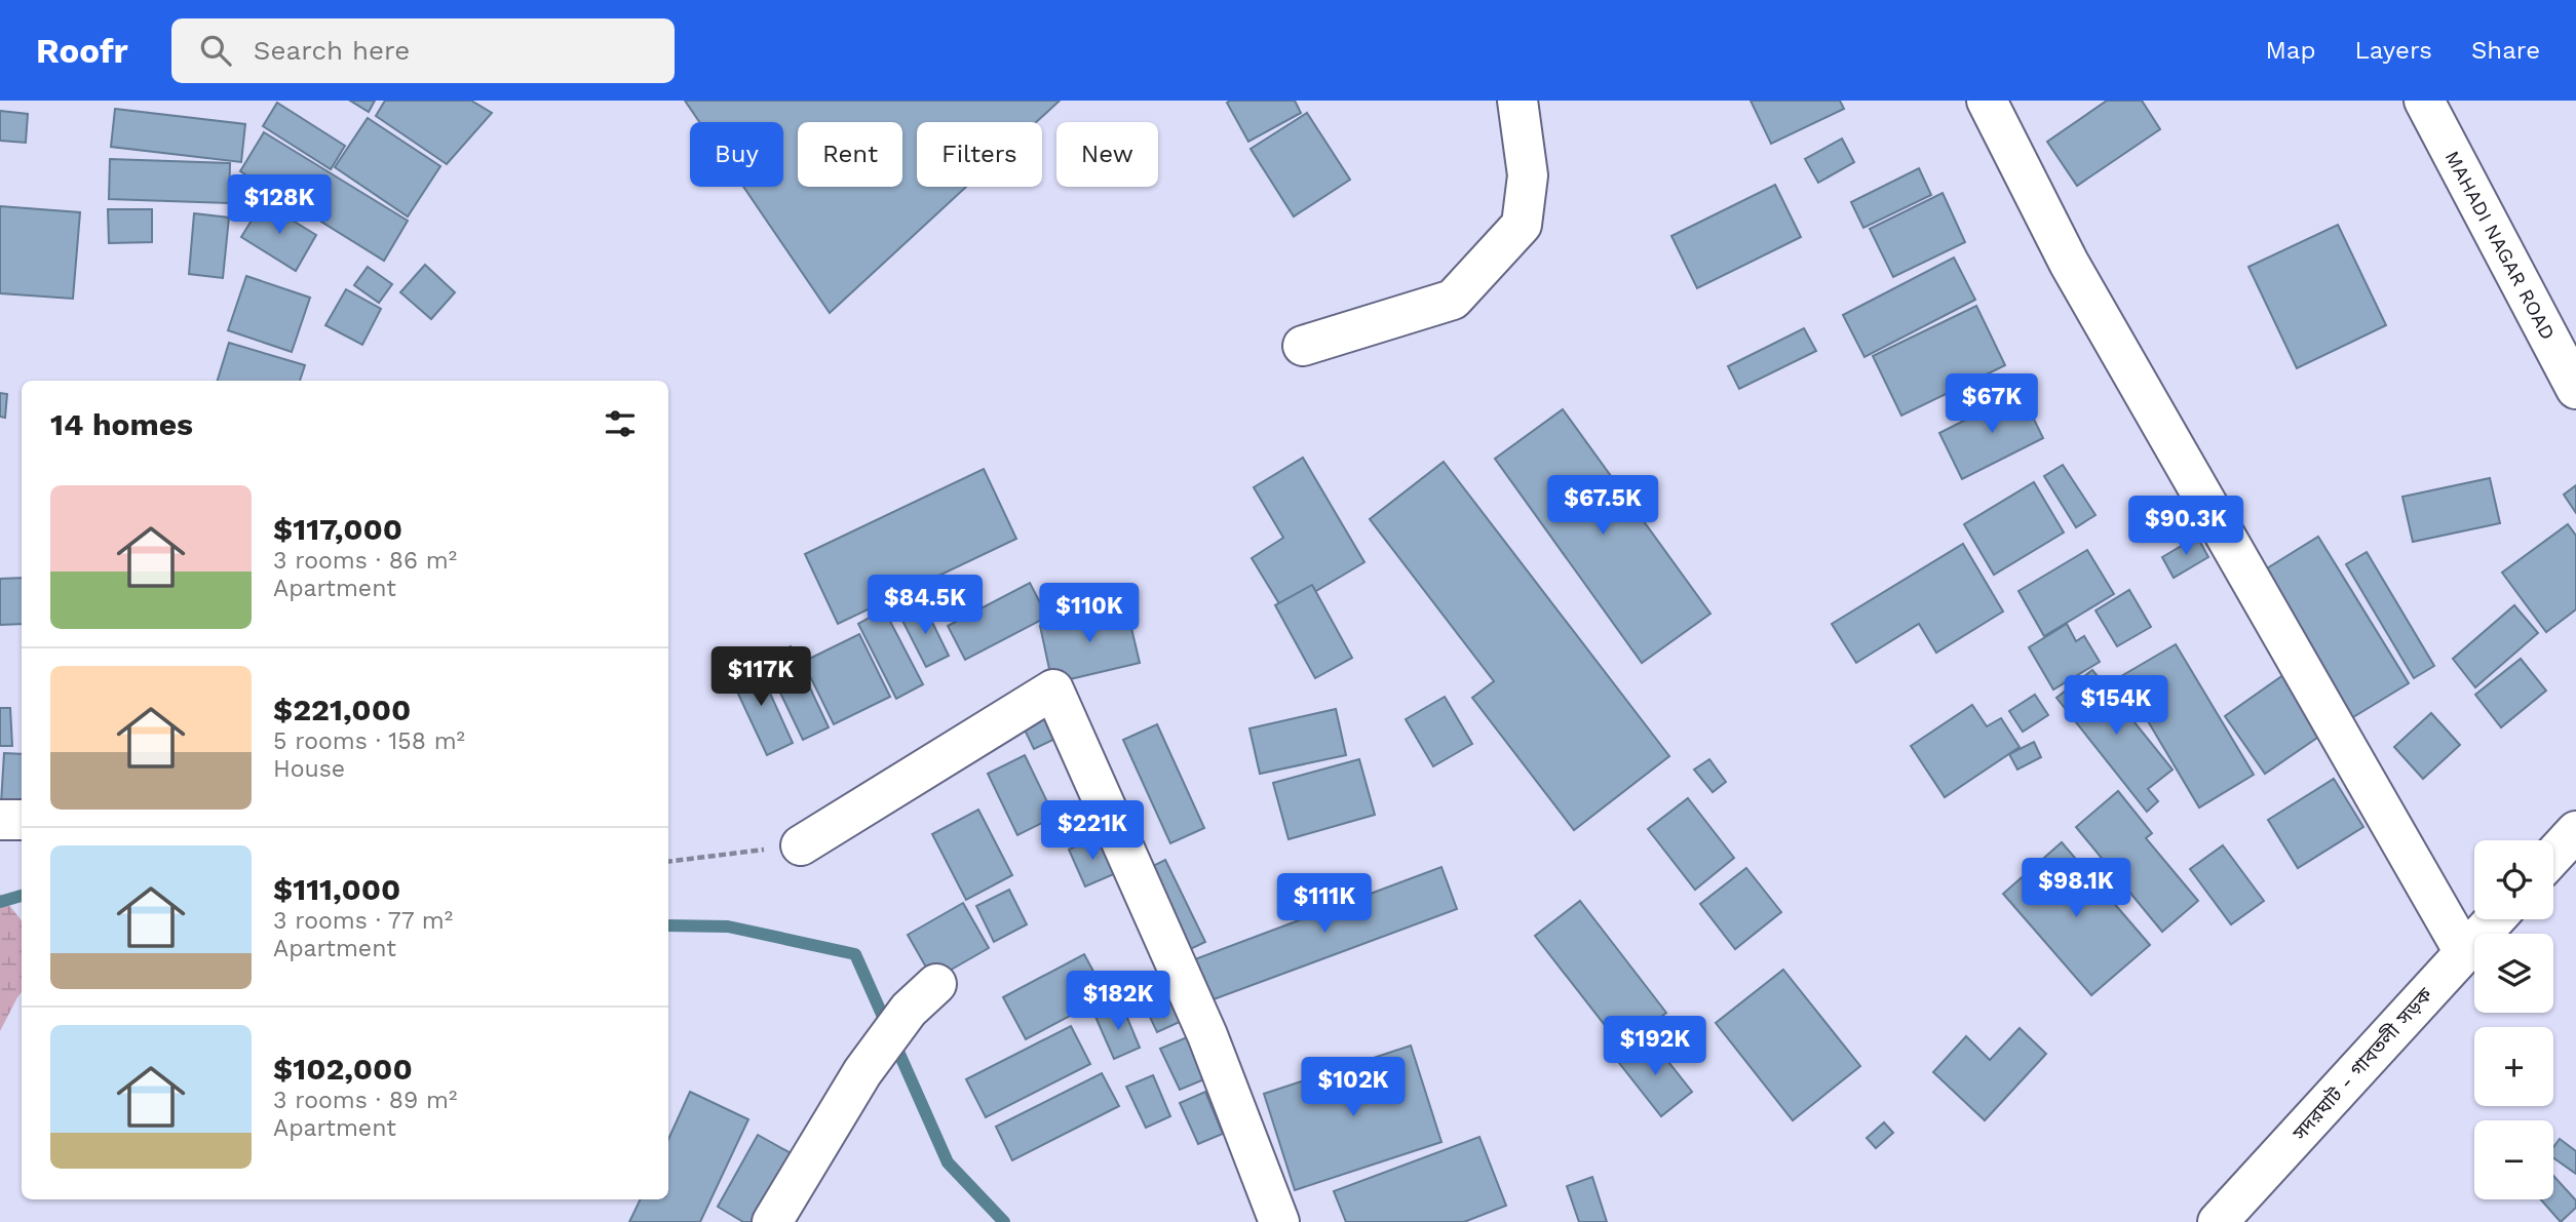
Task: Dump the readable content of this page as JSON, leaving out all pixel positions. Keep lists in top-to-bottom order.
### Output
{
  "streets": {
    "main road": ["MAHADI NAGAR ROAD", "সদরঘাট - গাবতলী সড়ক"]
  },
  "page": {
    "header": "Roofr",
    "search": "Search here",
    "nav": ["Map", "Layers", "Share"],
    "chip": [
      "Buy",
      "Rent",
      "Filters",
      "New"
    ],
    "price": [
      "$128K",
      "$67K",
      "$67.5K",
      "$90.3K",
      "$84.5K",
      "$110K",
      "$117K",
      "$154K",
      "$221K",
      "$98.1K",
      "$111K",
      "$182K",
      "$192K",
      "$102K"
    ],
    "heading": "14 homes",
    "list": [
      {
        "name": "$117,000",
        "note": "3 rooms · 86 m² · Apartment"
      },
      {
        "name": "$221,000",
        "note": "5 rooms · 158 m² · House"
      },
      {
        "name": "$111,000",
        "note": "3 rooms · 77 m² · Apartment"
      },
      {
        "name": "$102,000",
        "note": "3 rooms · 89 m² · Apartment"
      }
    ],
    "map_buttons": ["+", "−"]
  }
}
